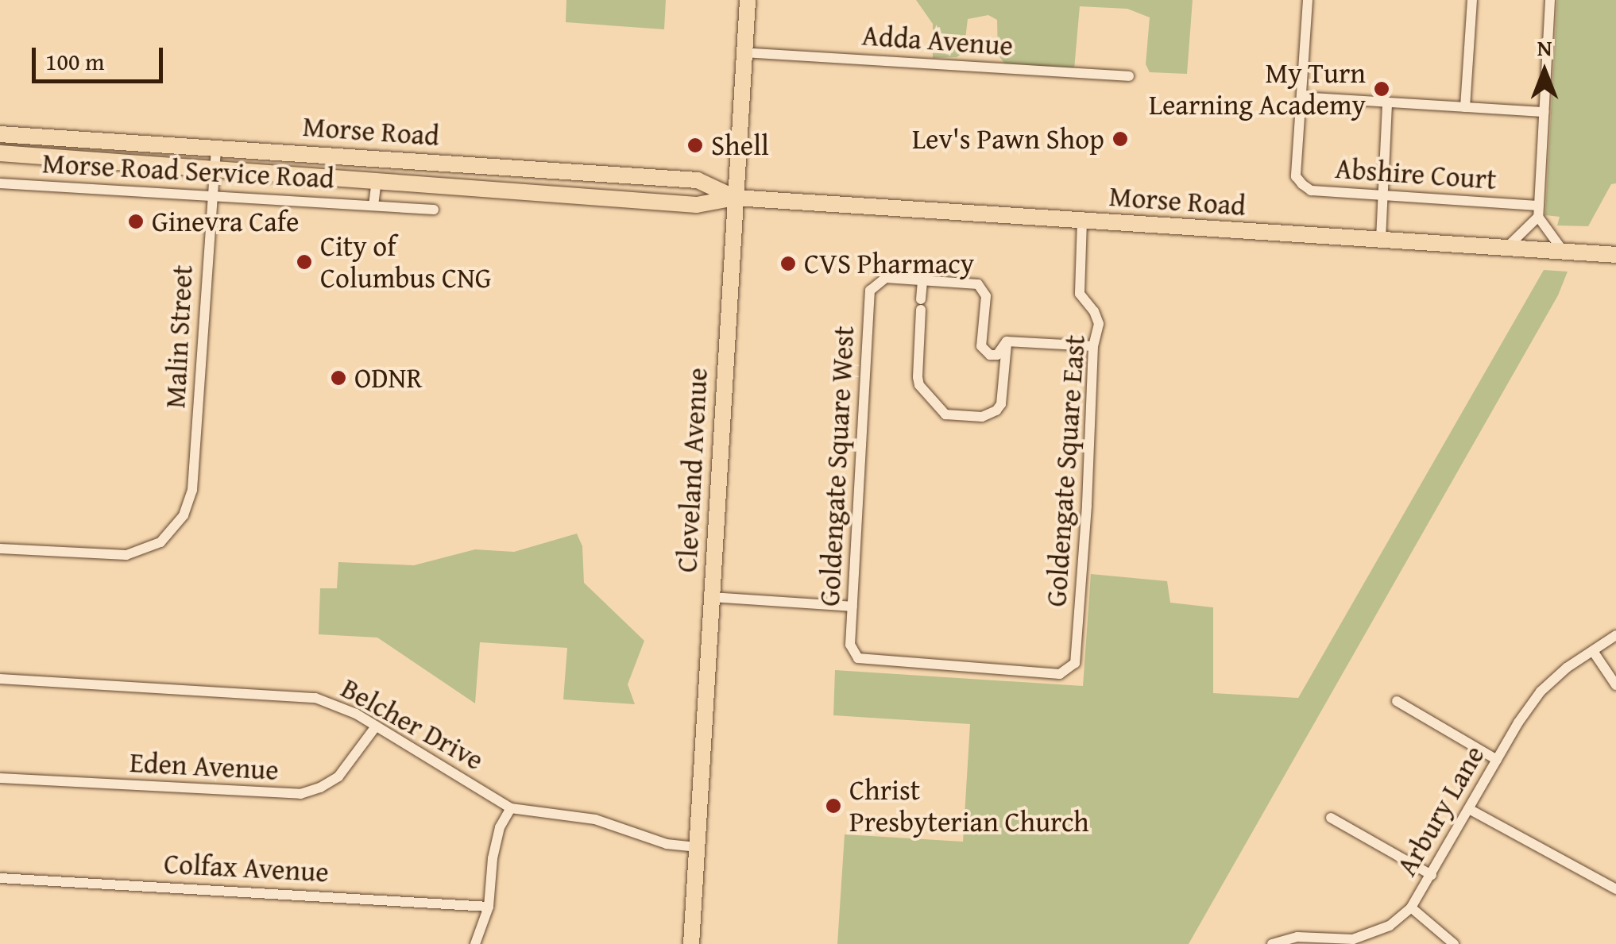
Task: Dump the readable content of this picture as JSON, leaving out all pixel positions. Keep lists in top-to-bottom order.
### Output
{
  "streets": {
    "main road": ["Morse Road", "Cleveland Avenue"],
    "street": [
      "Adda Avenue",
      "Morse Road Service Road",
      "Abshire Court",
      "Malin Street",
      "Goldengate Square West",
      "Goldengate Square East",
      "Belcher Drive",
      "Eden Avenue",
      "Arbury Lane",
      "Colfax Avenue"
    ]
  },
  "crossings": [
    ["Adda Avenue", "Cleveland Avenue"],
    ["Morse Road", "Morse Road Service Road"],
    ["Morse Road", "Malin Street"],
    ["Morse Road", "Cleveland Avenue"],
    ["Morse Road", "Goldengate Square East"],
    ["Morse Road Service Road", "Malin Street"],
    ["Goldengate Square West", "Goldengate Square East"],
    ["Cleveland Avenue", "Belcher Drive"],
    ["Belcher Drive", "Eden Avenue"]
  ],
  "places": [
    "My Turn Learning Academy",
    "Lev's Pawn Shop",
    "Shell",
    "Ginevra Cafe",
    "City of Columbus CNG",
    "CVS Pharmacy",
    "ODNR",
    "Christ Presbyterian Church"
  ],
  "scale_bar": "100 m",
  "north": "top"
}
